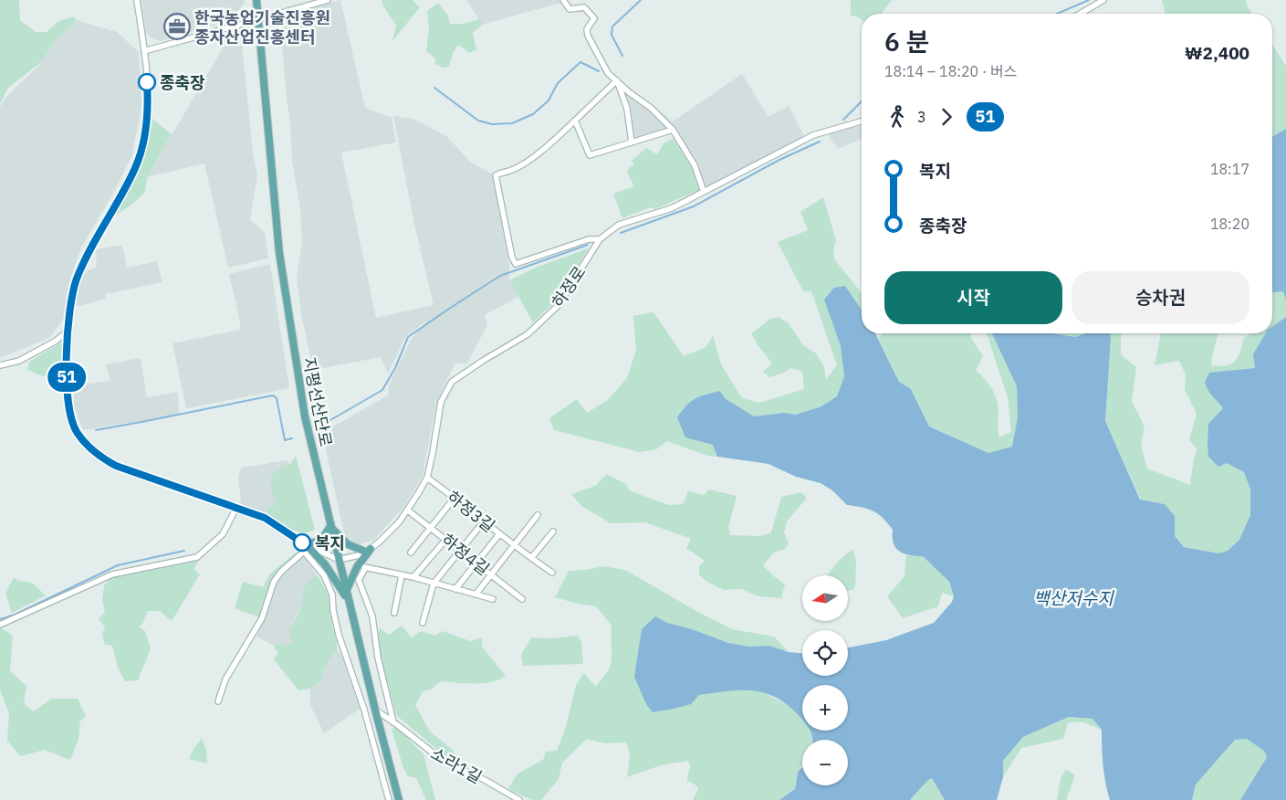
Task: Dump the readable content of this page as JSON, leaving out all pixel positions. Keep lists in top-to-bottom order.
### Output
{
  "streets": {
    "main road": ["지평선산단로"],
    "street": [
      "하정로",
      "하정3길",
      "하정4길",
      "소라1길"
    ]
  },
  "crossings": [
    ["하정로", "하정3길"],
    ["하정로", "하정4길"],
    ["지평선산단로", "소라1길"]
  ],
  "water": ["백산저수지"],
  "places": {
    "office": ["한국농업기술진흥원 종자산업진흥센터"],
    "other": ["종축장", "복지"]
  },
  "lines": ["bus line 51"],
  "north": "left",
  "page": {
    "on_map": "51",
    "heading": ["6 분", "18:14 – 18:20 · 버스", "₩2,400"],
    "legs": ["3", "51"],
    "list": [
      {
        "name": "복지",
        "value": "18:17"
      },
      {
        "name": "종축장",
        "value": "18:20"
      }
    ],
    "buttons": ["시작", "승차권"],
    "map_buttons": ["+", "−"]
  }
}
